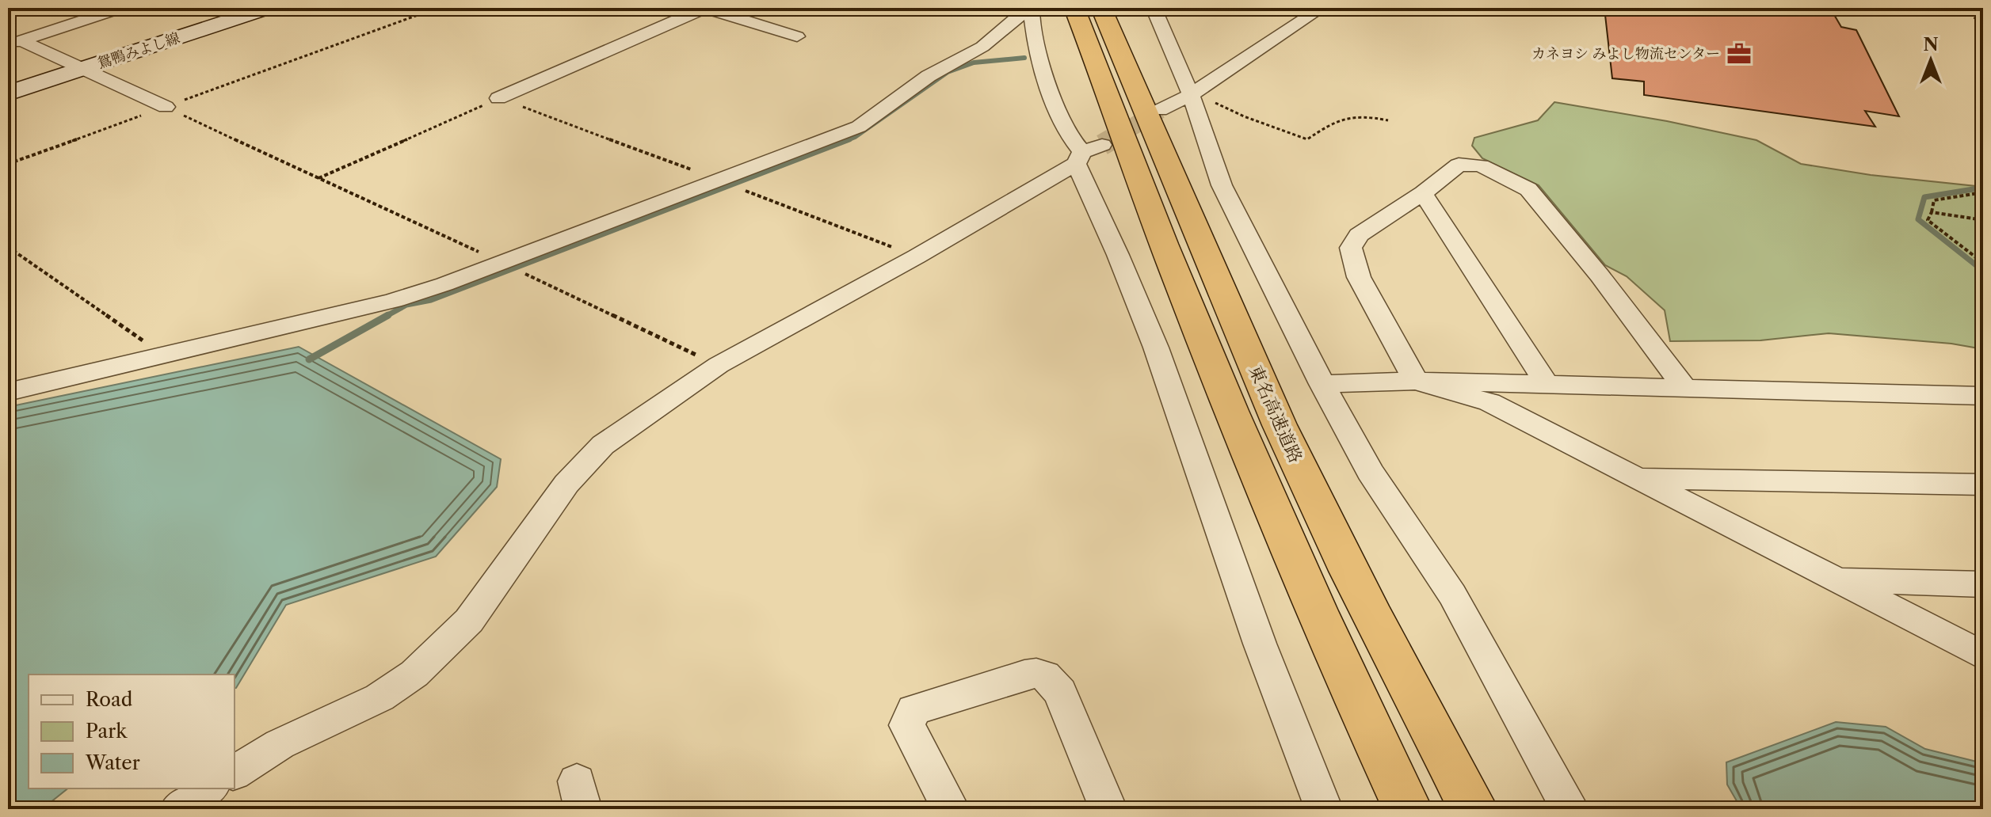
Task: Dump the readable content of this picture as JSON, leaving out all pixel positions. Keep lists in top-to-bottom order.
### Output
{
  "streets": {
    "highway": ["東名高速道路"],
    "main road": ["鴛鴨みよし線"]
  },
  "places": {
    "office": ["カネヨシ みよし物流センター"]
  },
  "legend": ["Road", "Park", "Water"],
  "north": "top"
}
